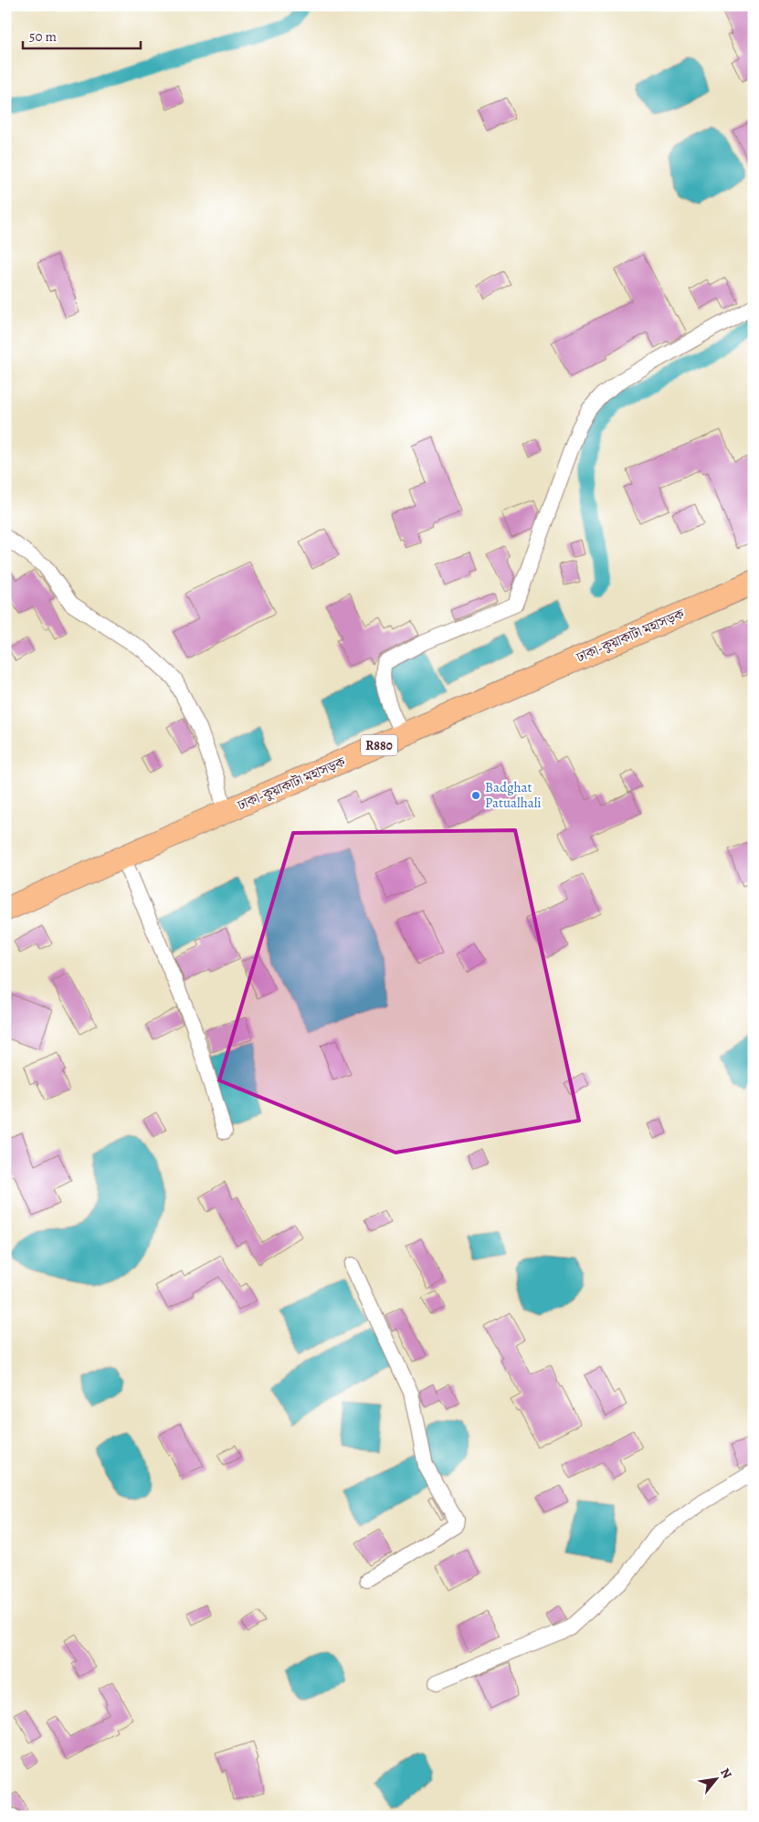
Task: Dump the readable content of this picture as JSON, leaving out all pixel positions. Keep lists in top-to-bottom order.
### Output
{
  "streets": {
    "main road": ["ঢাকা-কুয়াকাটা মহাসড়ক", "R880"]
  },
  "places": ["Badghat Patualhali"],
  "scale_bar": "50 m",
  "north": "top right"
}
